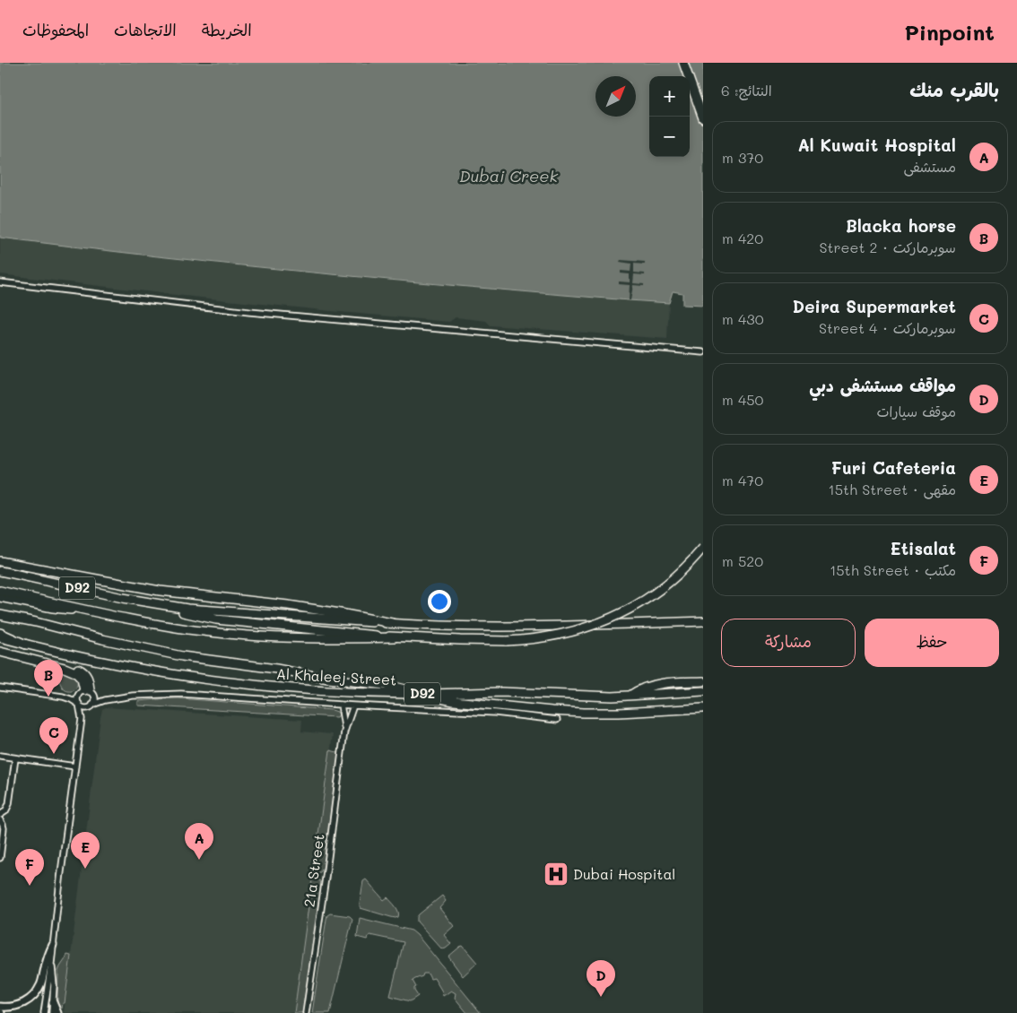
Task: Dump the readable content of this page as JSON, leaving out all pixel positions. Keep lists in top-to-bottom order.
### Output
{
  "streets": {
    "main road": ["D92", "Al Khaleej Street"],
    "street": ["21a Street"]
  },
  "water": ["Dubai Creek"],
  "places": {
    "hospital": ["Dubai Hospital"]
  },
  "north": "top right",
  "page": {
    "header": "Pinpoint",
    "nav": ["الخريطة", "الاتجاهات", "المحفوظات"],
    "heading": ["بالقرب منك", "النتائج: 6"],
    "map_buttons": ["+", "−"],
    "list": [
      {
        "mark": "A",
        "name": "Al Kuwait Hospital",
        "note": "مستشفى",
        "value": "370 m"
      },
      {
        "mark": "B",
        "name": "Blacka horse",
        "note": "سوبرماركت · 2 Street",
        "value": "420 m"
      },
      {
        "mark": "C",
        "name": "Deira Supermarket",
        "note": "سوبرماركت · 4 Street",
        "value": "430 m"
      },
      {
        "mark": "D",
        "name": "مواقف مستشفى دبي",
        "note": "موقف سيارات",
        "value": "450 m"
      },
      {
        "mark": "E",
        "name": "Furi Cafeteria",
        "note": "مقهى · 15th Street",
        "value": "470 m"
      },
      {
        "mark": "F",
        "name": "Etisalat",
        "note": "مكتب · 15th Street",
        "value": "520 m"
      }
    ],
    "buttons": ["حفظ", "مشاركة"],
    "pins": [
      "B",
      "C",
      "A",
      "E",
      "F",
      "D"
    ]
  }
}
